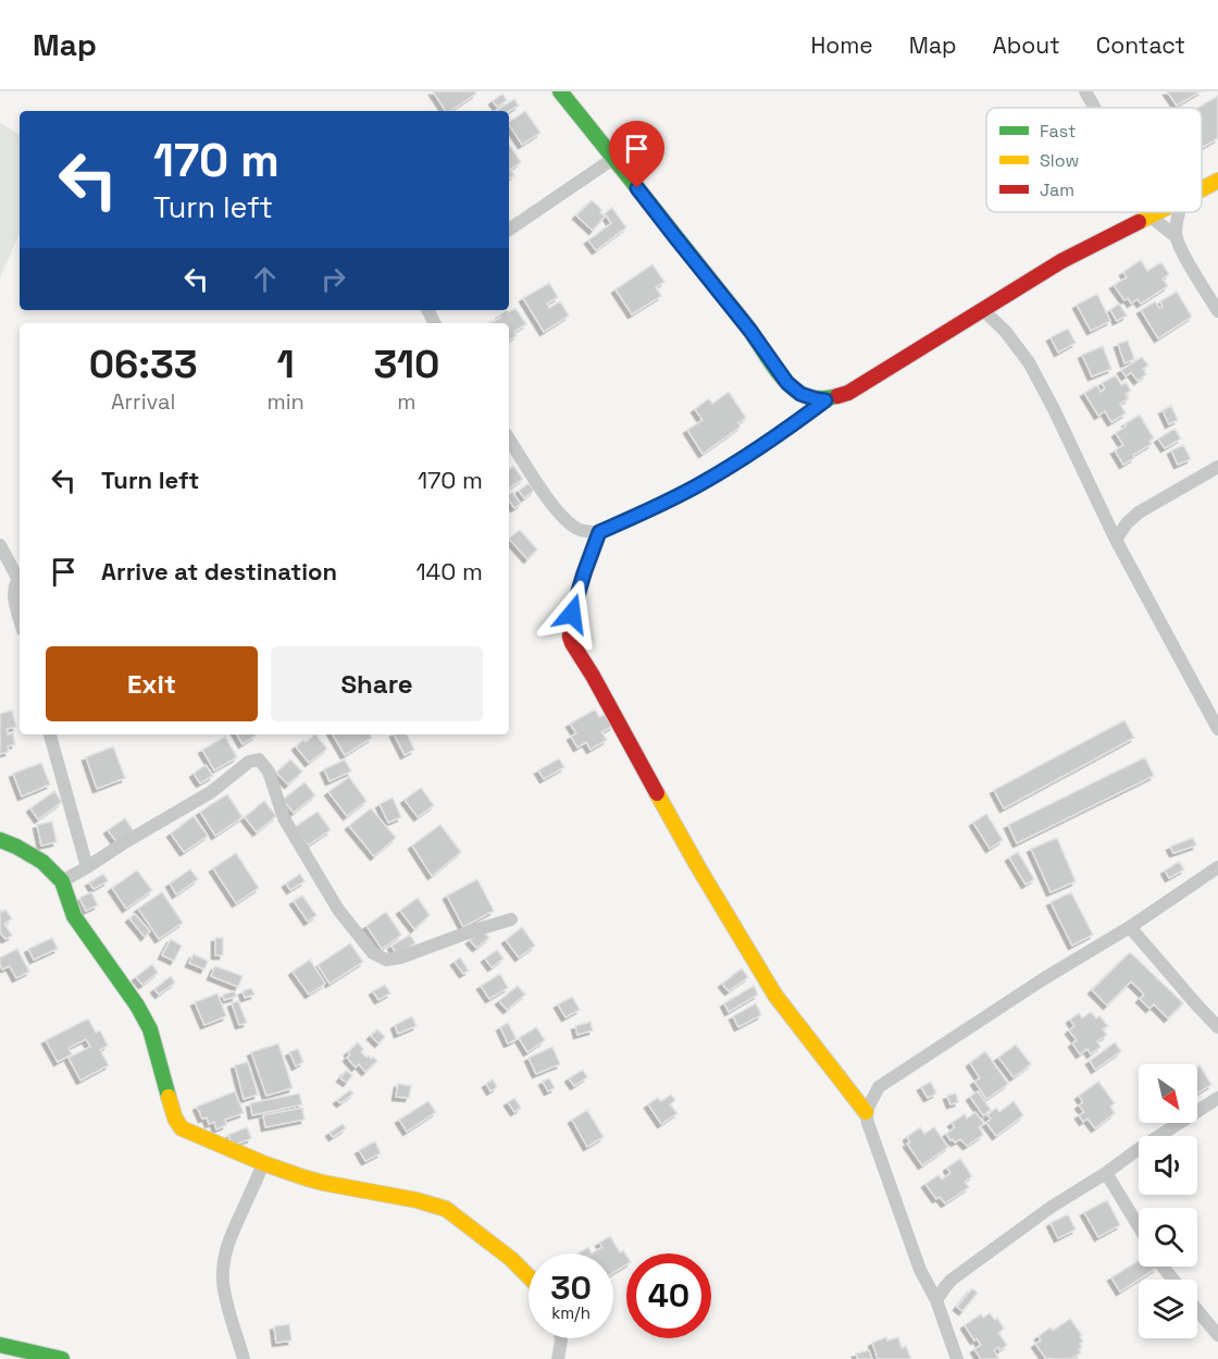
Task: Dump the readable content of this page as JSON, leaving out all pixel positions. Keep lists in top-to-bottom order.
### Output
{
  "legend": ["Fast", "Slow", "Jam"],
  "north": "bottom right",
  "page": {
    "header": "Map",
    "nav": [
      "Home",
      "Map",
      "About",
      "Contact"
    ],
    "turn": ["170 m", "Turn left"],
    "eta": [
      "06:33",
      "Arrival",
      "1",
      "min",
      "310",
      "m"
    ],
    "list": [
      {
        "name": "Turn left",
        "value": "170 m"
      },
      {
        "name": "Arrive at destination",
        "value": "140 m"
      }
    ],
    "buttons": ["Exit", "Share"],
    "speed": "30 km/h",
    "limit": "40"
  }
}
